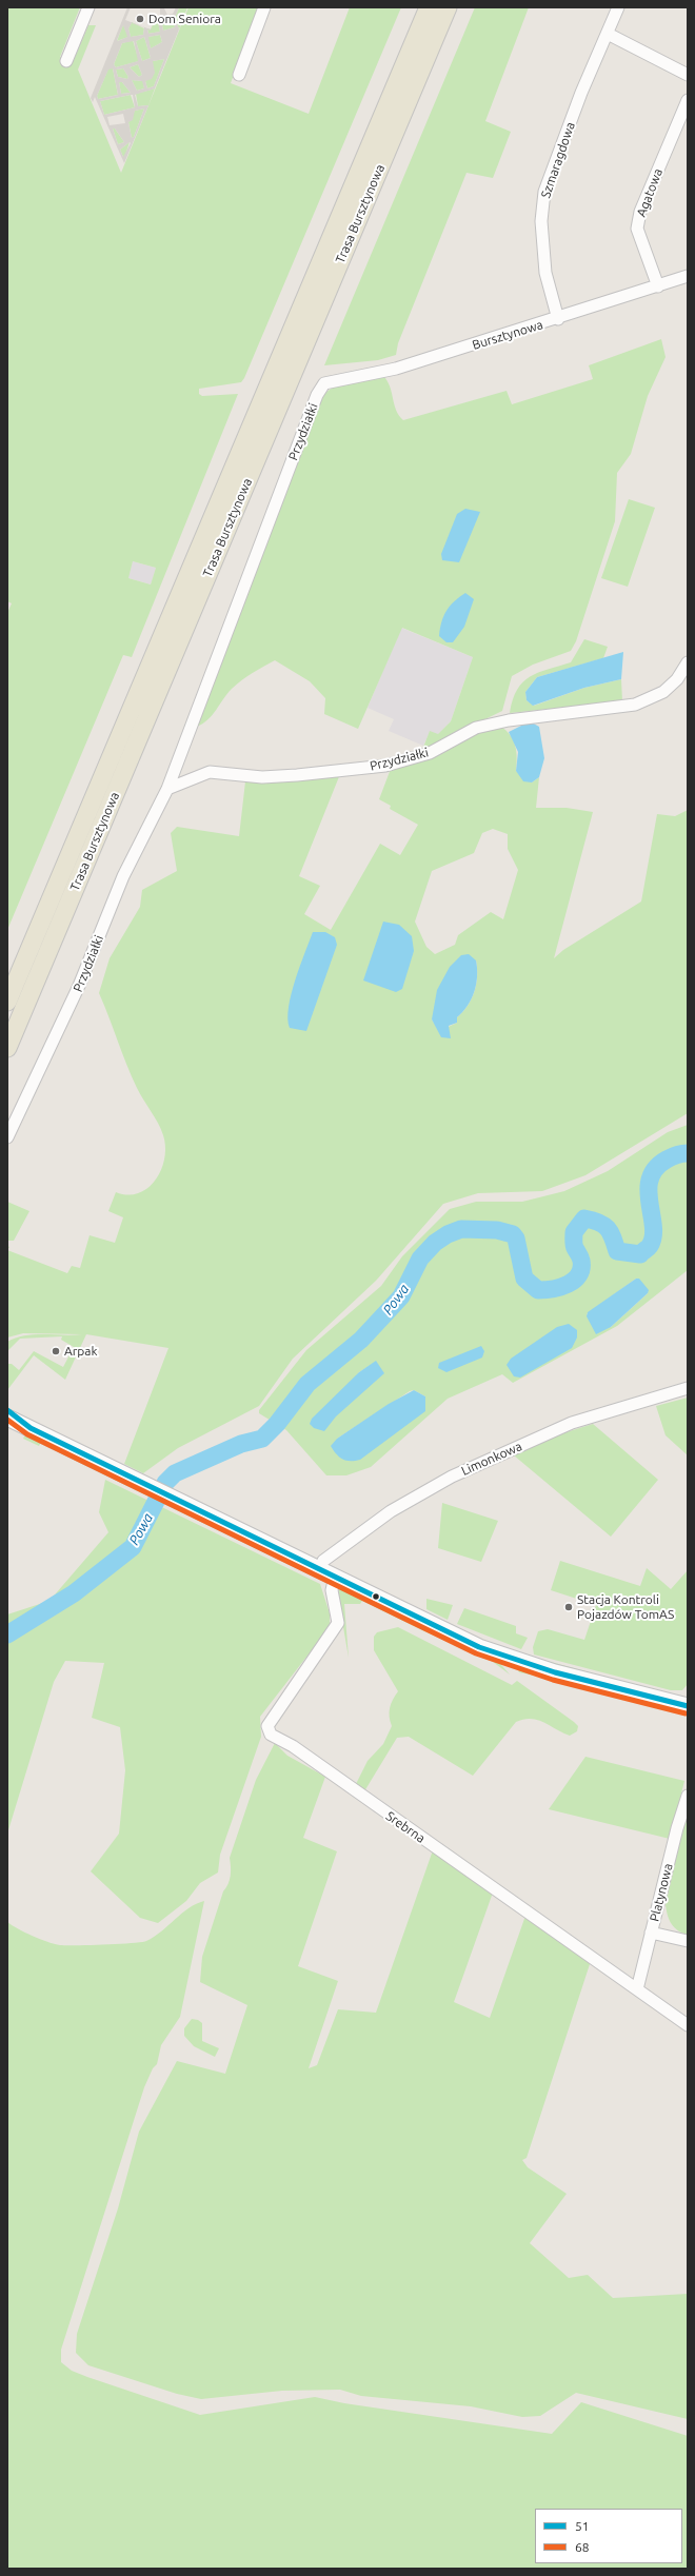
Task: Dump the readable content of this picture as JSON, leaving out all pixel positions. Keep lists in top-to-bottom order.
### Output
{
  "streets": {
    "main road": ["Trasa Bursztynowa"],
    "street": [
      "Szmaragdowa",
      "Agatowa",
      "Bursztynowa",
      "Przydziałki",
      "Limonkowa",
      "Srebrna",
      "Platynowa"
    ]
  },
  "crossings": [
    ["Szmaragdowa", "Bursztynowa"],
    ["Agatowa", "Bursztynowa"],
    ["Bursztynowa", "Przydziałki"],
    ["Srebrna", "Platynowa"]
  ],
  "water": ["Powa"],
  "places": ["Dom Seniora", "Arpak", "Stacja Kontroli Pojazdów TomAS"],
  "lines": ["transit line 51", "transit line 68"],
  "legend": ["51", "68"]
}
